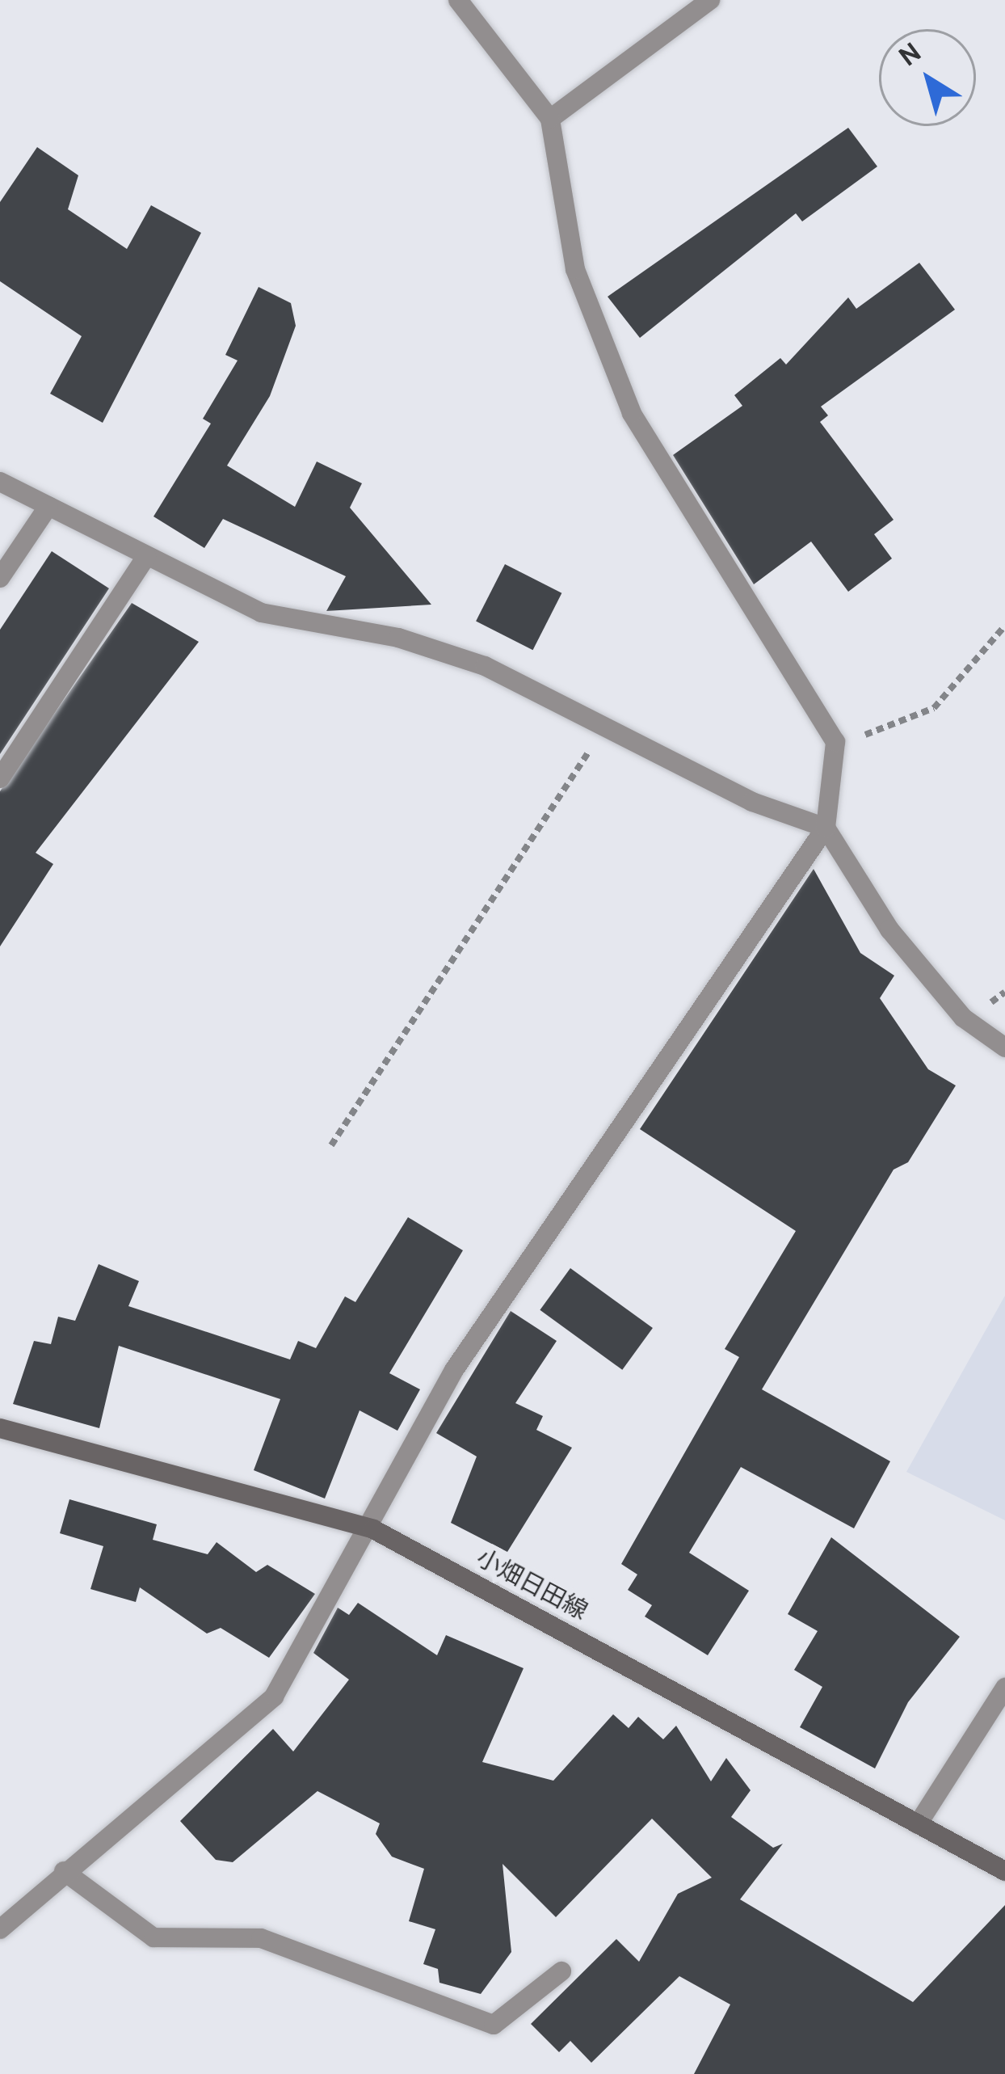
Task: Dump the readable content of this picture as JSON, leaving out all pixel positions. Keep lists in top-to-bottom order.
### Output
{
  "streets": {
    "main road": ["小畑日田線"]
  },
  "north": "top left"
}
